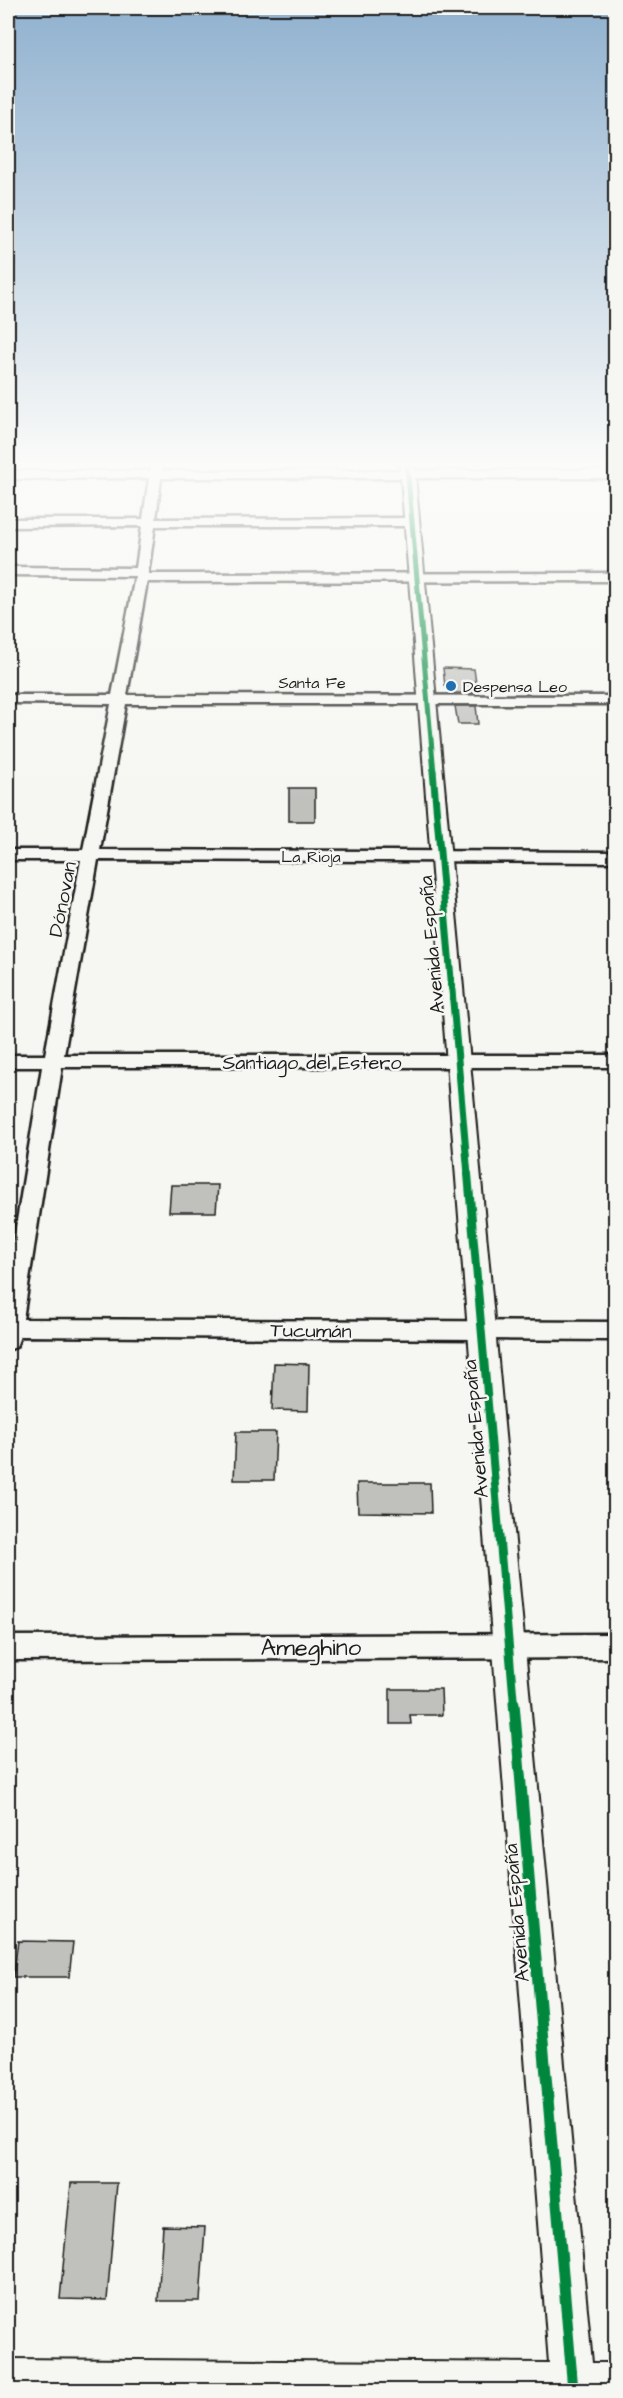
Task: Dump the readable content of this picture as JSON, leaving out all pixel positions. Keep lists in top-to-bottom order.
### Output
{
  "streets": {
    "street": [
      "Santa Fe",
      "La Rioja",
      "Dónovan",
      "Avenida España",
      "Santiago del Estero",
      "Tucumán",
      "Ameghino"
    ]
  },
  "crossings": [
    ["Santa Fe", "Dónovan"],
    ["Santa Fe", "Avenida España"],
    ["La Rioja", "Dónovan"],
    ["La Rioja", "Avenida España"],
    ["Dónovan", "Santiago del Estero"],
    ["Dónovan", "Tucumán"],
    ["Avenida España", "Santiago del Estero"],
    ["Avenida España", "Tucumán"],
    ["Avenida España", "Ameghino"]
  ],
  "places": ["Despensa Leo"]
}
